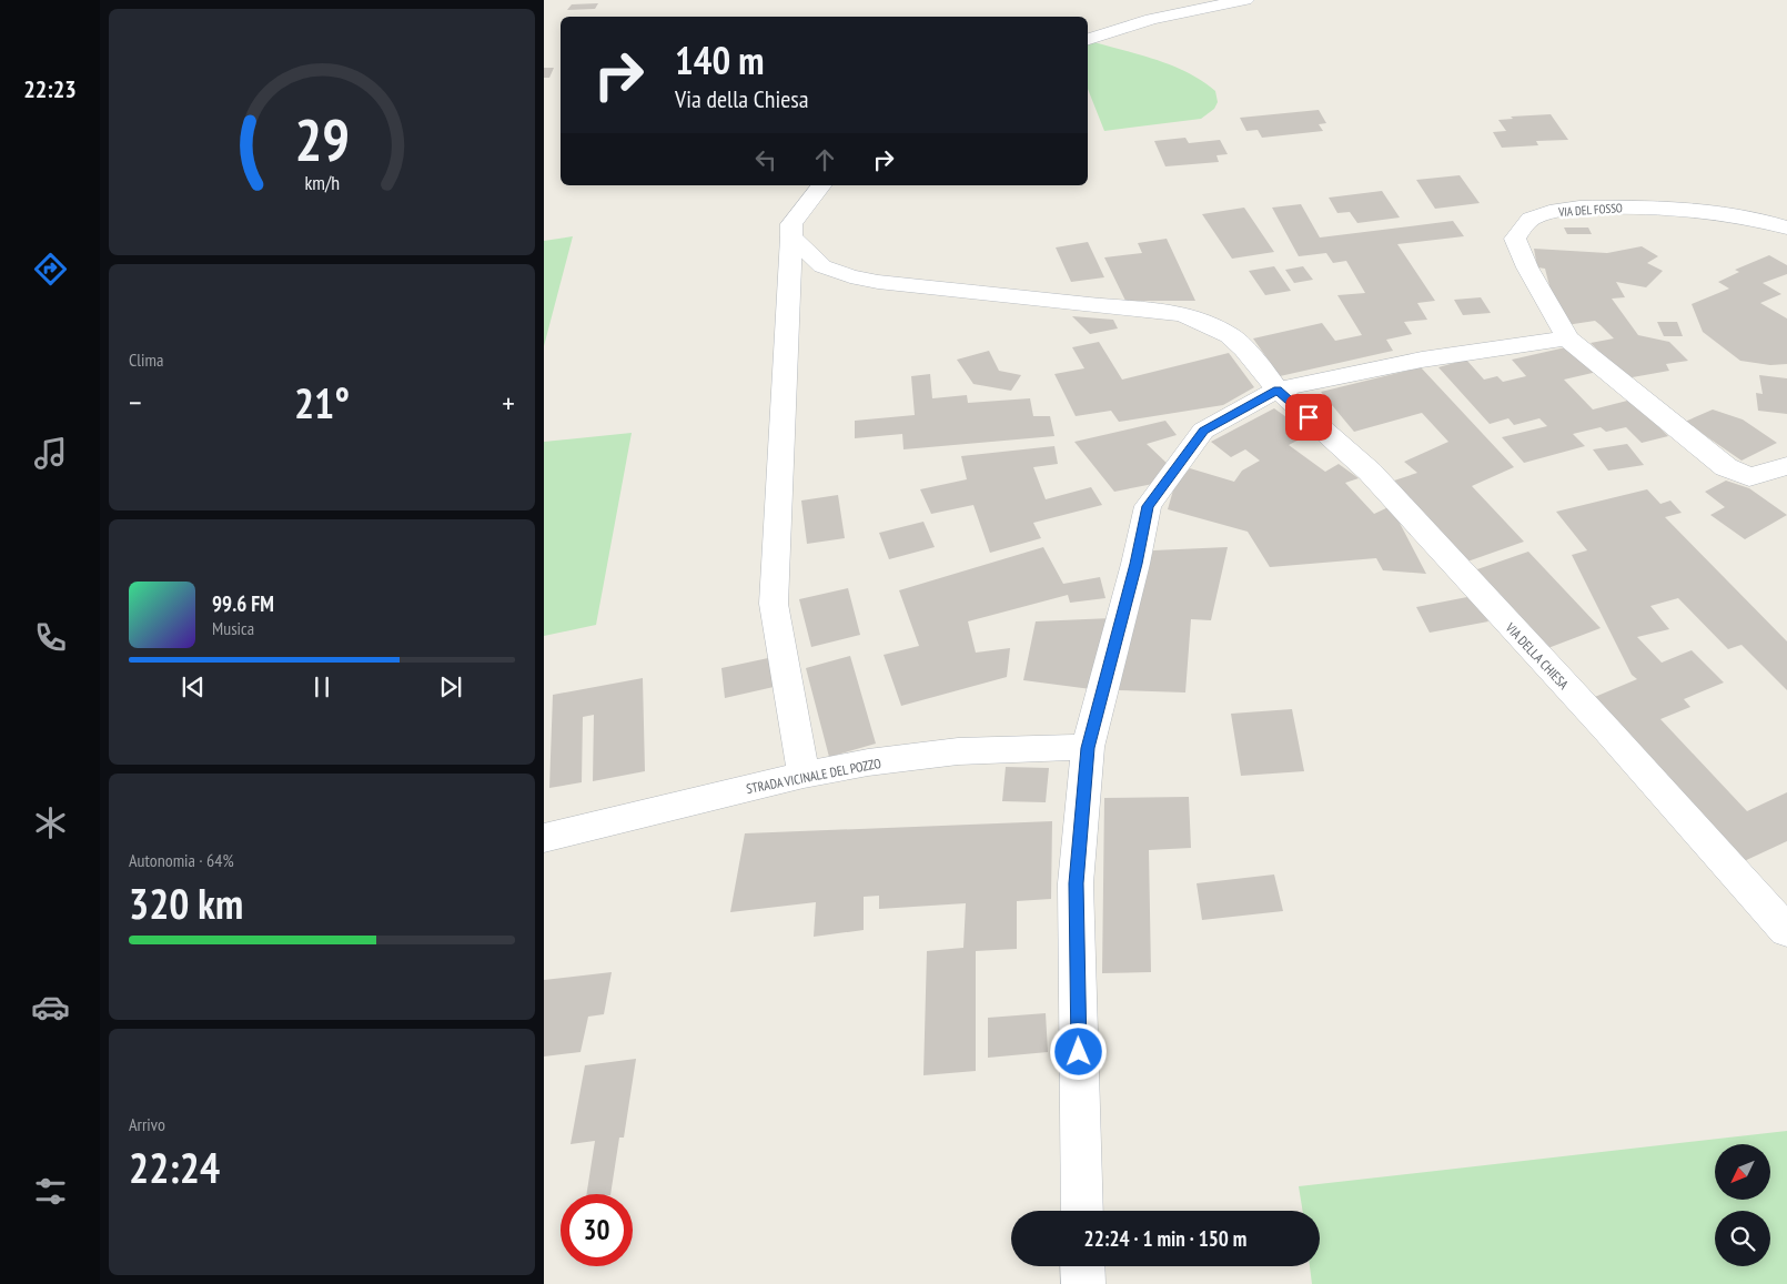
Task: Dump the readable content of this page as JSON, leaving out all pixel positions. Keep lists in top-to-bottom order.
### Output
{
  "streets": {
    "street": ["VIA DEL FOSSO", "VIA DELLA CHIESA", "STRADA VICINALE DEL POZZO"]
  },
  "north": "bottom left",
  "page": {
    "tabs": "22:23",
    "turn": ["140 m", "Via della Chiesa"],
    "tile": [
      "Clima",
      ["Autonomia · 64%", "320 km"],
      ["Arrivo", "22:24"]
    ],
    "heat": ["−", "21°", "+"],
    "song": ["99.6 FM", "Musica"],
    "limit": "30",
    "trip": "22:24 · 1 min · 150 m",
    "gauge": ["29", "km/h"]
  }
}
